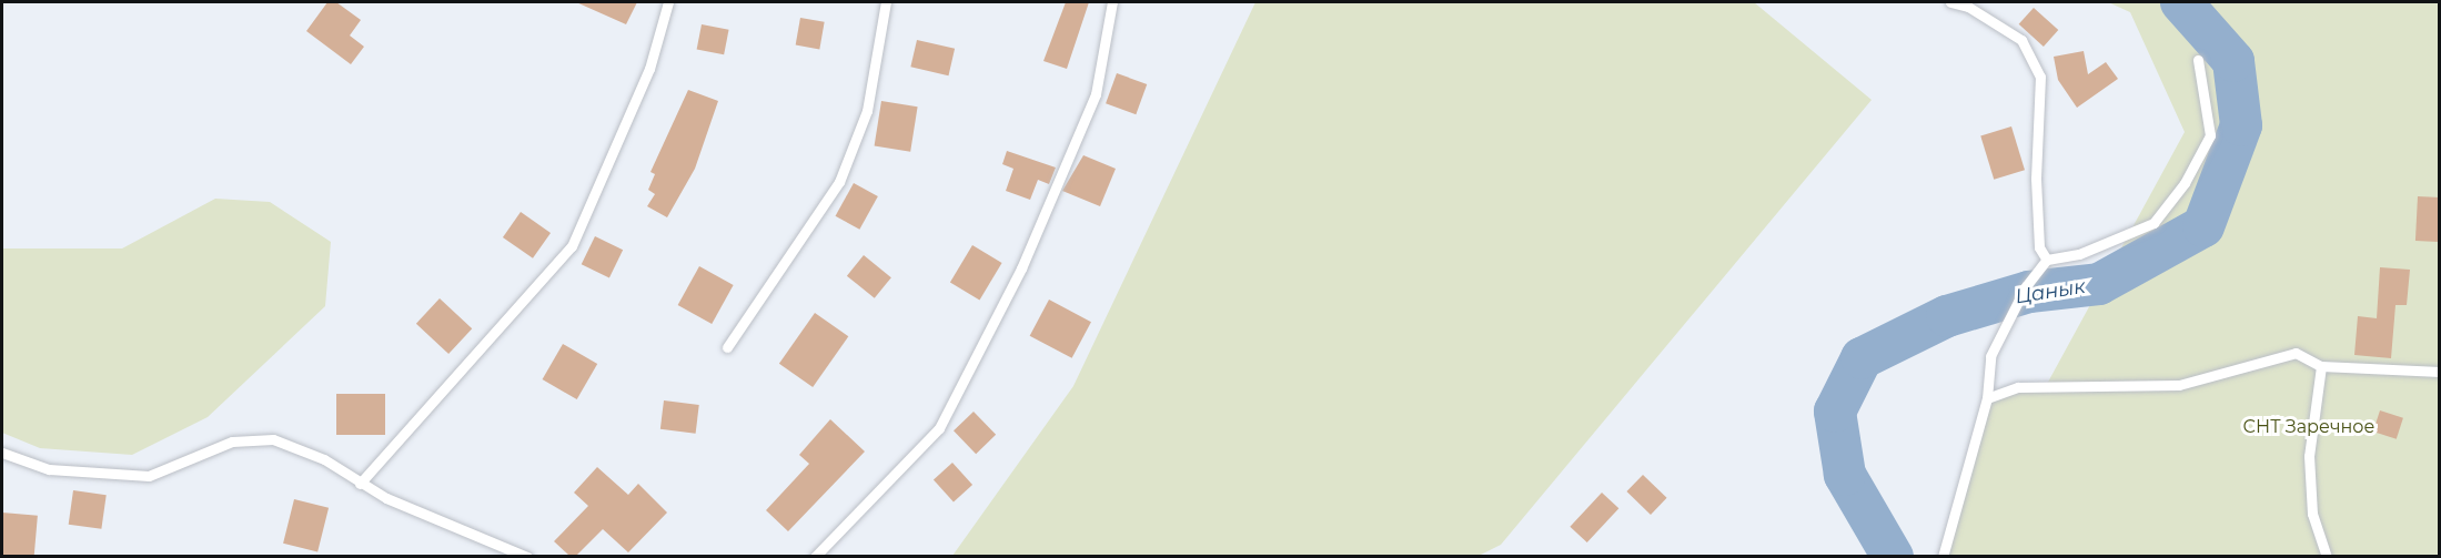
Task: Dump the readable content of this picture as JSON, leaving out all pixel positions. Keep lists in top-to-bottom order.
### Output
{
  "water": ["Цанык"],
  "parks": ["СНТ Заречное"]
}
